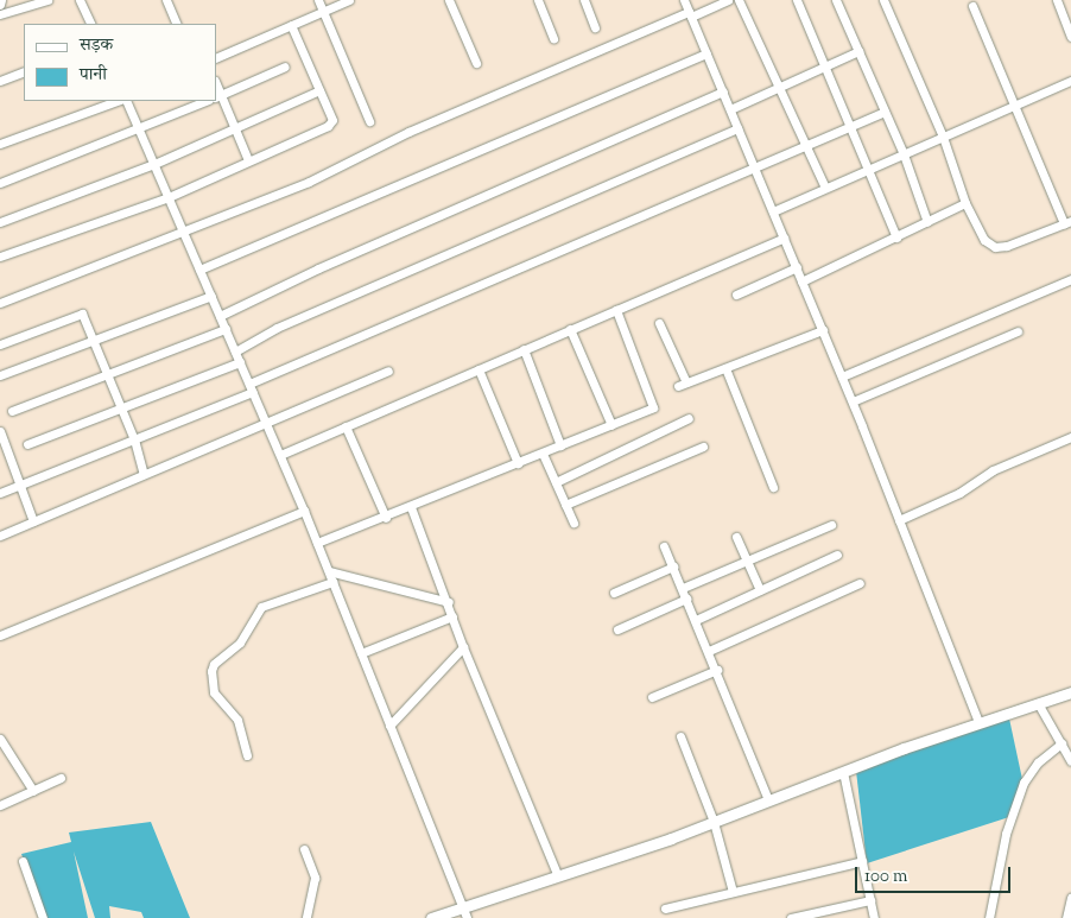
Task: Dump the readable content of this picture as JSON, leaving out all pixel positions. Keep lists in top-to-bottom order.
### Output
{
  "legend": ["सड़क", "पानी"],
  "scale_bar": "100 m"
}
